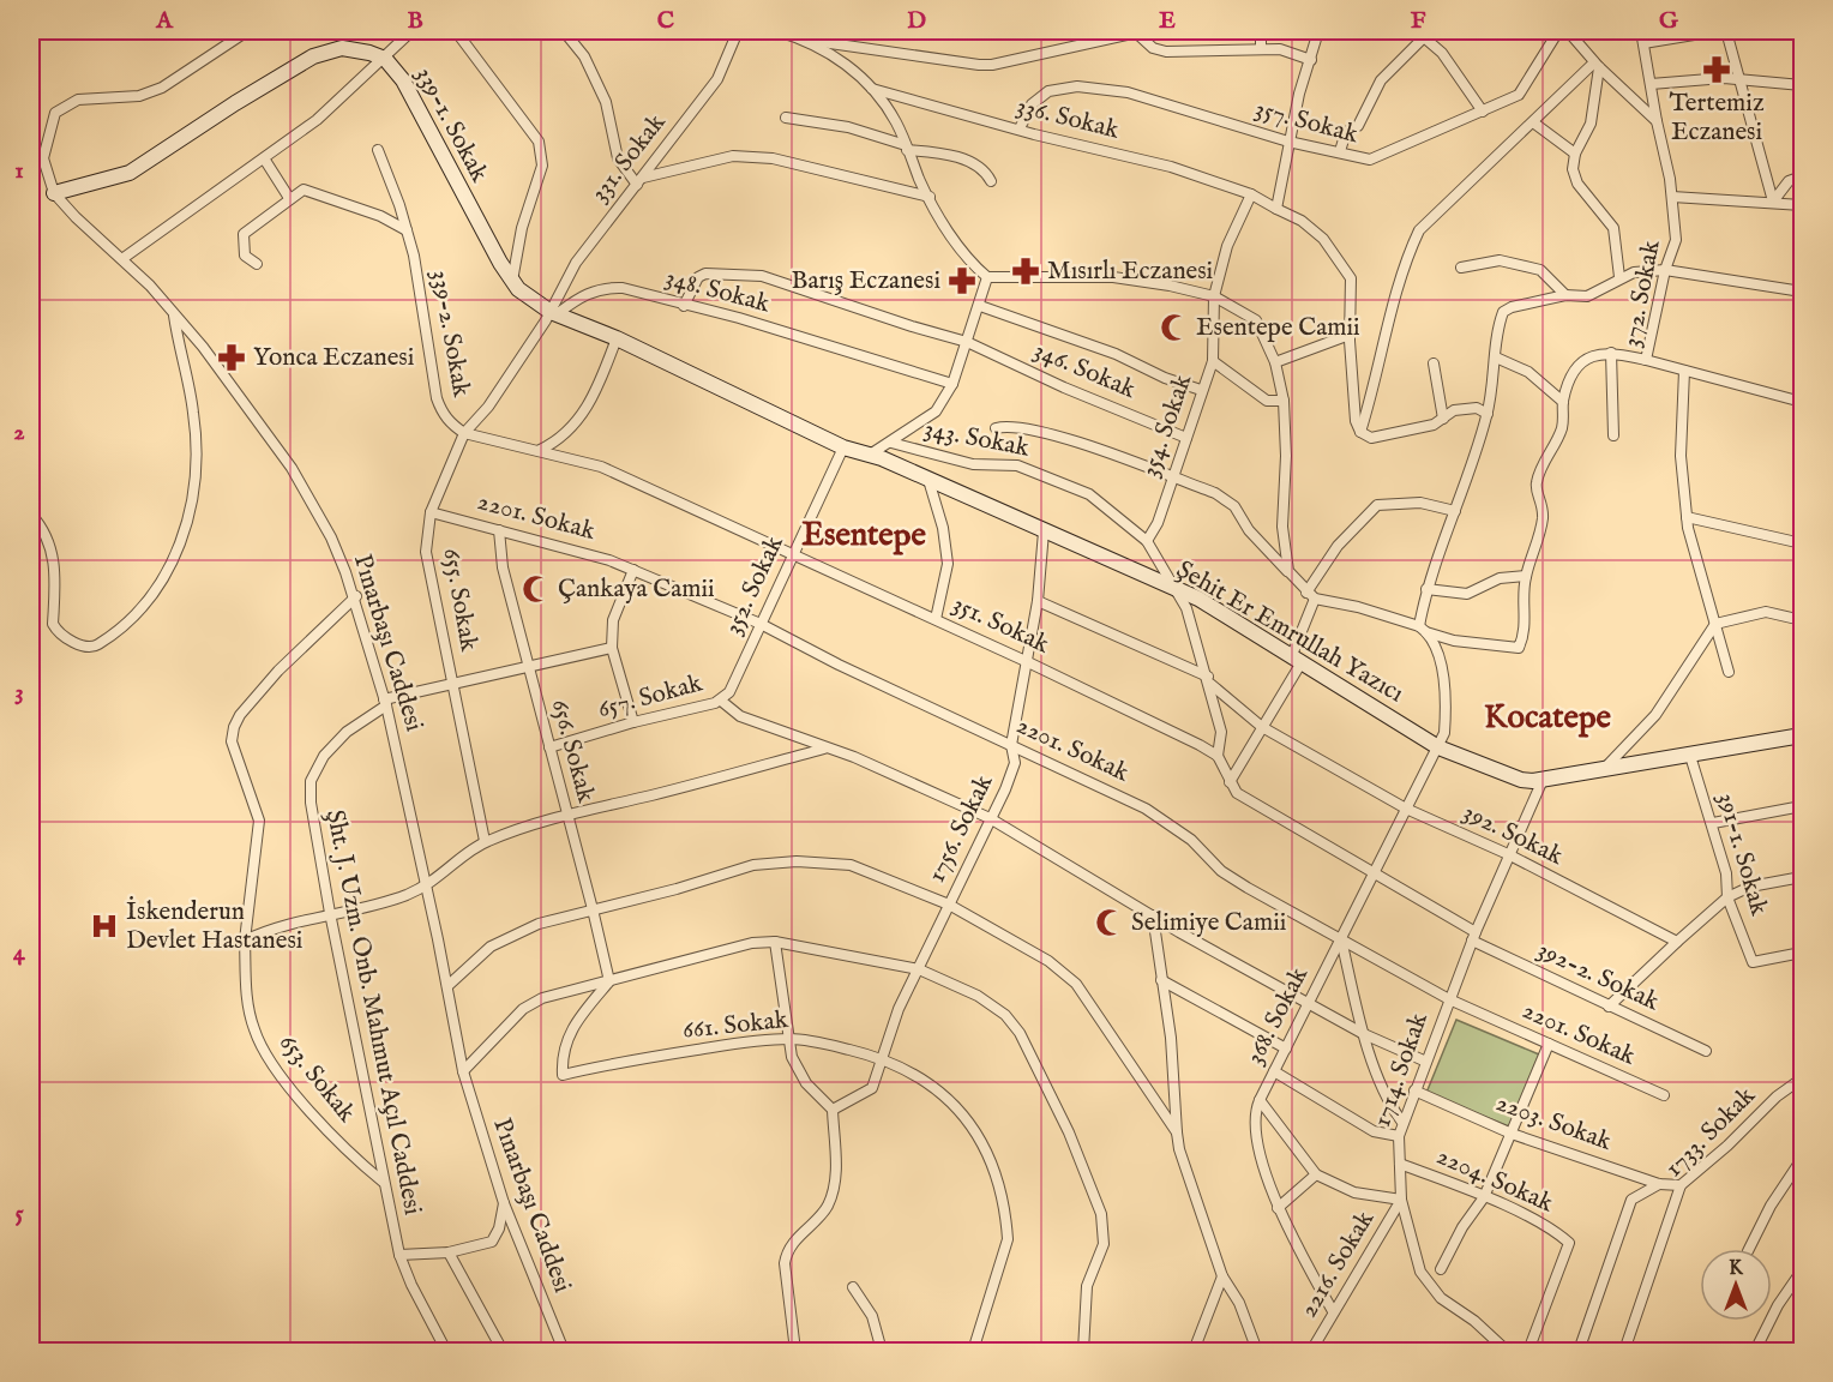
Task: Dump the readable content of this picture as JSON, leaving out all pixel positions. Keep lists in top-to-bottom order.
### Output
{
  "streets": {
    "street": [
      "336. Sokak",
      "357. Sokak",
      "339-1. Sokak",
      "331. Sokak",
      "348. Sokak",
      "372. Sokak",
      "339-2. Sokak",
      "346. Sokak",
      "354. Sokak",
      "343. Sokak",
      "2201. Sokak",
      "352. Sokak",
      "655. Sokak",
      "351. Sokak",
      "Şehit Er Emrullah Yazıcı",
      "Pınarbaşı Caddesi",
      "657. Sokak",
      "656. Sokak",
      "1756. Sokak",
      "392. Sokak",
      "391-1. Sokak",
      "392-2. Sokak",
      "Şht. J. Uzm. Onb. Mahmut Açıl Caddesi",
      "368. Sokak",
      "661. Sokak",
      "1714. Sokak",
      "653. Sokak",
      "2203. Sokak",
      "1733. Sokak",
      "2204. Sokak",
      "2216. Sokak"
    ]
  },
  "crossings": [
    ["336. Sokak", "357. Sokak"],
    ["336. Sokak", "354. Sokak"],
    ["339-1. Sokak", "331. Sokak"],
    ["339-1. Sokak", "348. Sokak"],
    ["339-1. Sokak", "655. Sokak"],
    ["339-1. Sokak", "Şehit Er Emrullah Yazıcı"],
    ["339-1. Sokak", "Pınarbaşı Caddesi"],
    ["331. Sokak", "348. Sokak"],
    ["331. Sokak", "655. Sokak"],
    ["348. Sokak", "346. Sokak"],
    ["348. Sokak", "343. Sokak"],
    ["348. Sokak", "655. Sokak"],
    ["339-2. Sokak", "655. Sokak"],
    ["339-2. Sokak", "351. Sokak"],
    ["346. Sokak", "354. Sokak"],
    ["346. Sokak", "343. Sokak"],
    ["354. Sokak", "343. Sokak"],
    ["343. Sokak", "351. Sokak"],
    ["343. Sokak", "Şehit Er Emrullah Yazıcı"],
    ["343. Sokak", "392. Sokak"],
    ["2201. Sokak", "352. Sokak"],
    ["2201. Sokak", "655. Sokak"],
    ["2201. Sokak", "656. Sokak"],
    ["2201. Sokak", "1756. Sokak"],
    ["2201. Sokak", "368. Sokak"],
    ["2201. Sokak", "1714. Sokak"],
    ["352. Sokak", "351. Sokak"],
    ["352. Sokak", "Şehit Er Emrullah Yazıcı"],
    ["352. Sokak", "657. Sokak"],
    ["655. Sokak", "351. Sokak"],
    ["655. Sokak", "Şht. J. Uzm. Onb. Mahmut Açıl Caddesi"],
    ["351. Sokak", "1756. Sokak"],
    ["Şehit Er Emrullah Yazıcı", "1756. Sokak"],
    ["Şehit Er Emrullah Yazıcı", "391-1. Sokak"],
    ["Şehit Er Emrullah Yazıcı", "368. Sokak"],
    ["Şehit Er Emrullah Yazıcı", "1714. Sokak"],
    ["Pınarbaşı Caddesi", "Şht. J. Uzm. Onb. Mahmut Açıl Caddesi"],
    ["Pınarbaşı Caddesi", "653. Sokak"],
    ["657. Sokak", "656. Sokak"],
    ["657. Sokak", "1756. Sokak"],
    ["657. Sokak", "368. Sokak"],
    ["657. Sokak", "1714. Sokak"],
    ["656. Sokak", "Şht. J. Uzm. Onb. Mahmut Açıl Caddesi"],
    ["656. Sokak", "661. Sokak"],
    ["1756. Sokak", "392. Sokak"],
    ["1756. Sokak", "661. Sokak"],
    ["392. Sokak", "368. Sokak"],
    ["392. Sokak", "1714. Sokak"],
    ["392-2. Sokak", "1714. Sokak"],
    ["Şht. J. Uzm. Onb. Mahmut Açıl Caddesi", "653. Sokak"],
    ["368. Sokak", "2216. Sokak"],
    ["1714. Sokak", "2203. Sokak"],
    ["1714. Sokak", "2204. Sokak"],
    ["1714. Sokak", "2216. Sokak"],
    ["2203. Sokak", "1733. Sokak"]
  ],
  "districts": ["Esentepe", "Kocatepe"],
  "places": {
    "pharmacy": [
      "Tertemiz Eczanesi",
      "Mısırlı Eczanesi",
      "Barış Eczanesi",
      "Yonca Eczanesi"
    ],
    "mosque": ["Esentepe Camii", "Çankaya Camii", "Selimiye Camii"],
    "hospital": ["İskenderun Devlet Hastanesi"]
  },
  "north": "top",
  "grid": {
    "columns": [
      "A",
      "B",
      "C",
      "D",
      "E",
      "F",
      "G"
    ],
    "rows": [
      "1",
      "2",
      "3",
      "4",
      "5"
    ]
  }
}
